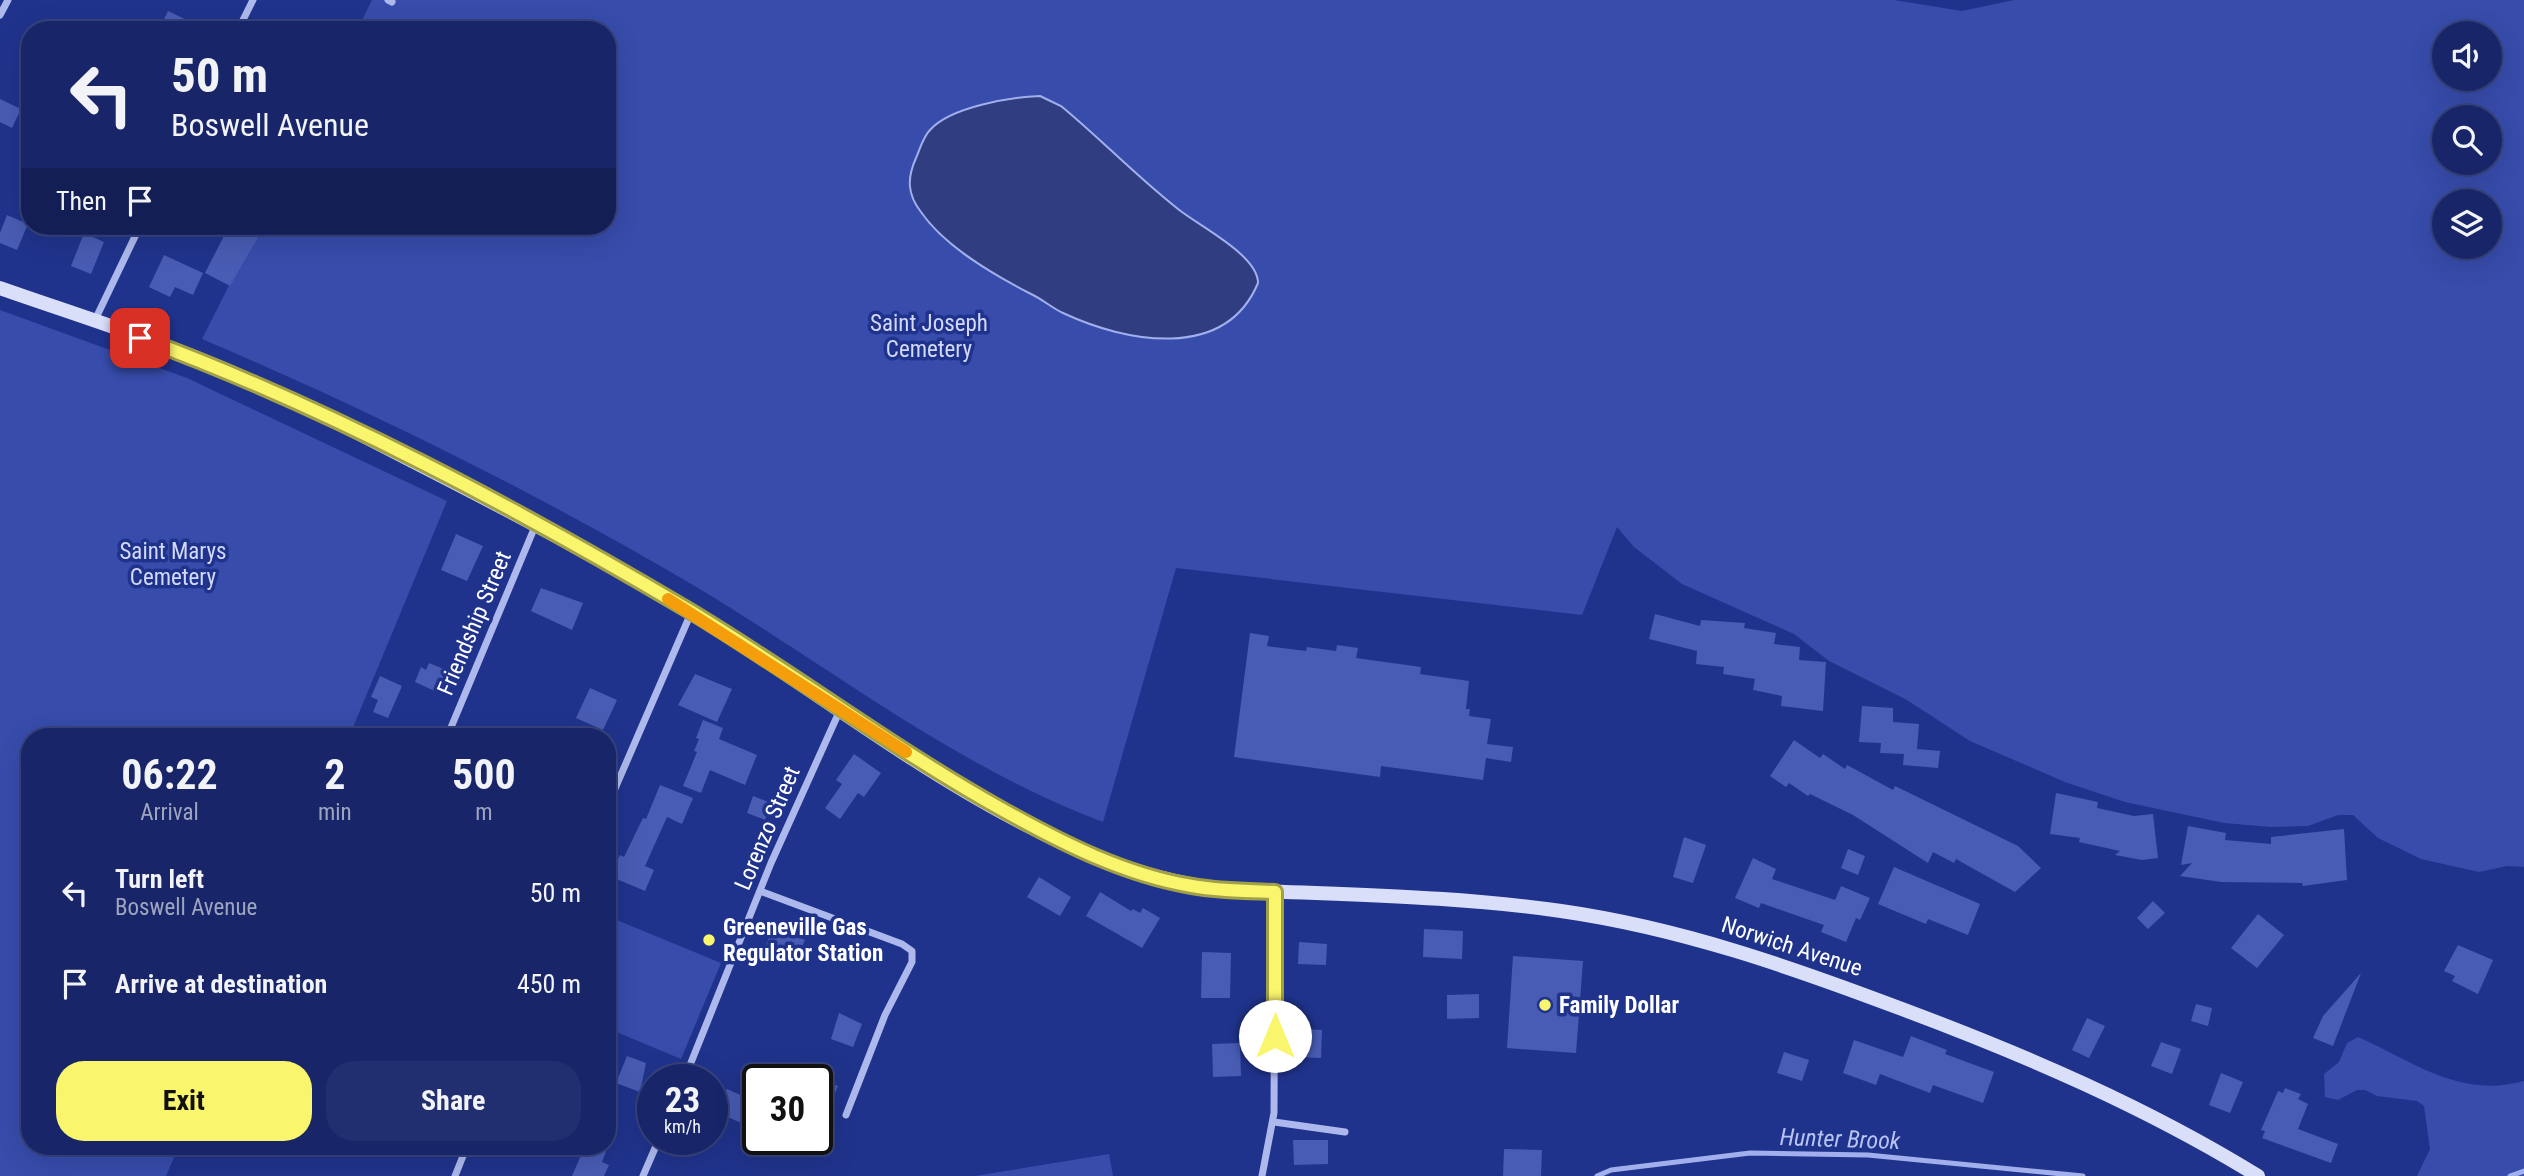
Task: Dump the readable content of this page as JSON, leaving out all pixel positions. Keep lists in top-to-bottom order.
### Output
{
  "streets": {
    "main road": ["Norwich Avenue"],
    "street": ["Friendship Street", "Lorenzo Street"]
  },
  "crossings": [
    ["Friendship Street", "Norwich Avenue"],
    ["Lorenzo Street", "Norwich Avenue"]
  ],
  "water": ["Hunter Brook"],
  "parks": ["Saint Joseph Cemetery", "Saint Marys Cemetery"],
  "places": ["Greeneville Gas Regulator Station", "Family Dollar"],
  "page": {
    "turn": ["50 m", "Boswell Avenue"],
    "then": "Then",
    "eta": [
      "06:22",
      "Arrival",
      "2",
      "min",
      "500",
      "m"
    ],
    "list": [
      {
        "name": "Turn left",
        "note": "Boswell Avenue",
        "value": "50 m"
      },
      {
        "name": "Arrive at destination",
        "value": "450 m"
      }
    ],
    "buttons": ["Exit", "Share"],
    "speed": "23 km/h",
    "limit": "30"
  }
}
